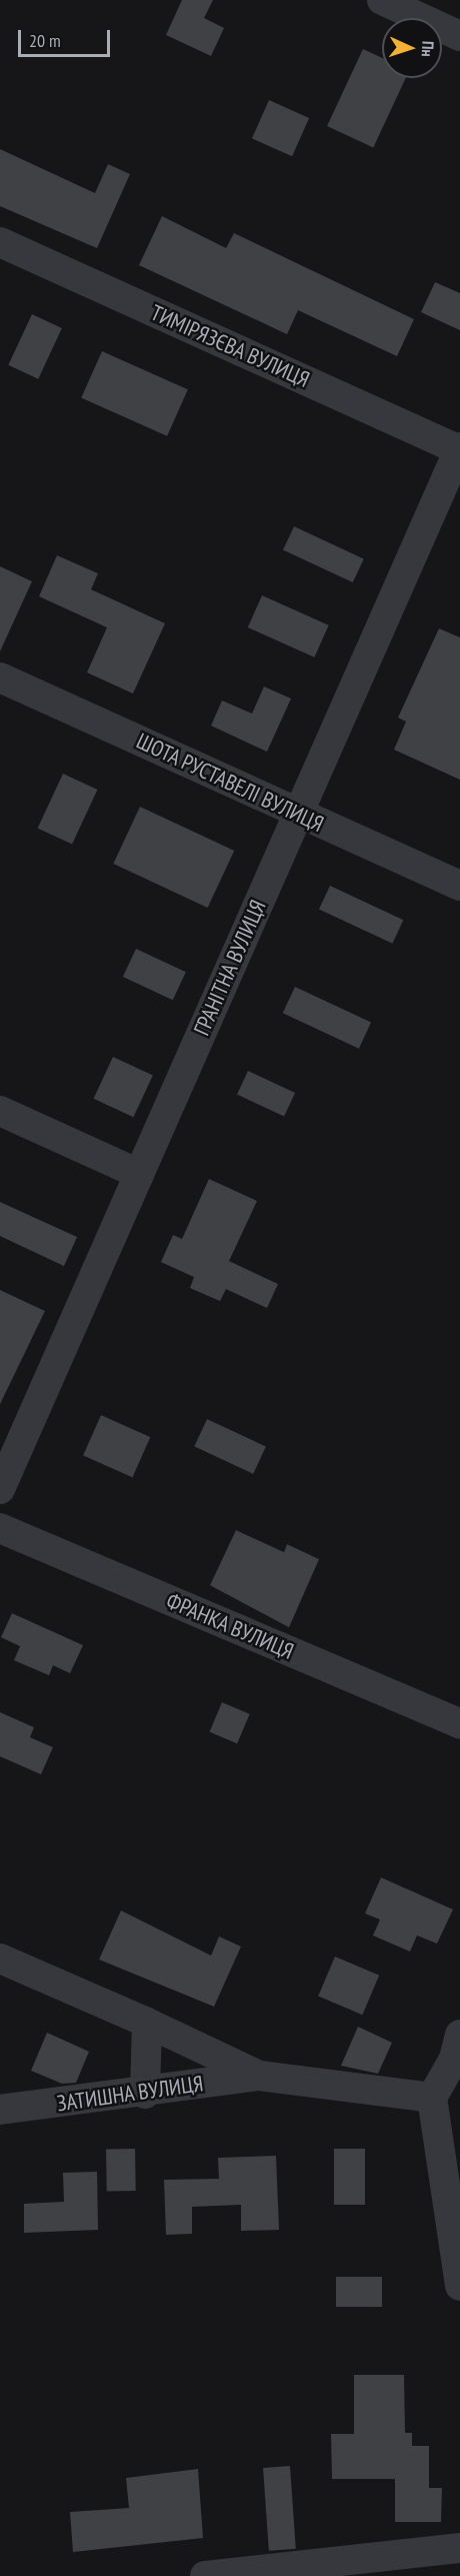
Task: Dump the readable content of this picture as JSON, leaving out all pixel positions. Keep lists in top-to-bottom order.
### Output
{
  "streets": {
    "street": [
      "ТИМІРЯЗЄВА ВУЛИЦЯ",
      "ШОТА РУСТАВЕЛІ ВУЛИЦЯ",
      "ГРАНІТНА ВУЛИЦЯ",
      "ФРАНКА ВУЛИЦЯ",
      "ЗАТИШНА ВУЛИЦЯ"
    ]
  },
  "crossings": [
    ["ТИМІРЯЗЄВА ВУЛИЦЯ", "ГРАНІТНА ВУЛИЦЯ"],
    ["ШОТА РУСТАВЕЛІ ВУЛИЦЯ", "ГРАНІТНА ВУЛИЦЯ"]
  ],
  "scale_bar": "20 m",
  "north": "right"
}
